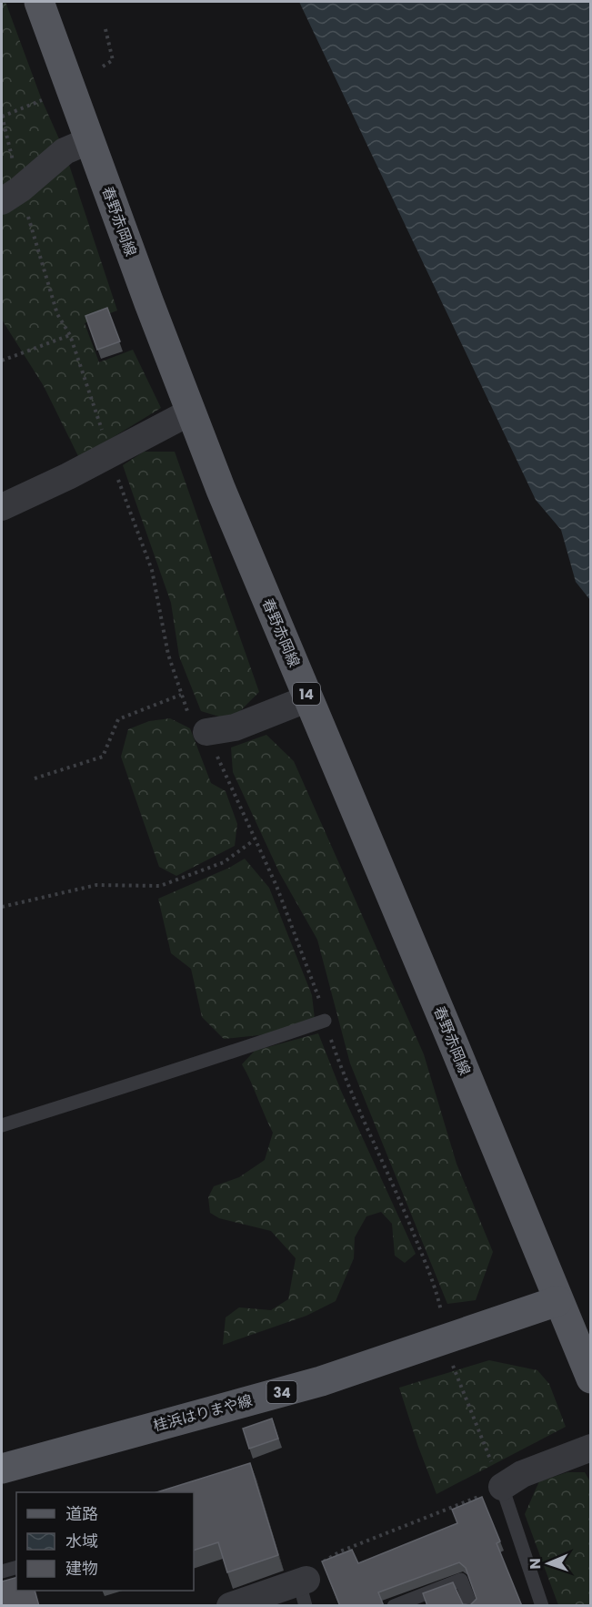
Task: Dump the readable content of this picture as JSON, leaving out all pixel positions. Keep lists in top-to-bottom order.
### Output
{
  "streets": {
    "main road": [
      "春野赤岡線",
      "14",
      "34",
      "桂浜はりまや線"
    ]
  },
  "crossings": [
    ["春野赤岡線", "桂浜はりまや線"]
  ],
  "legend": ["道路", "水域", "建物"],
  "north": "left"
}
